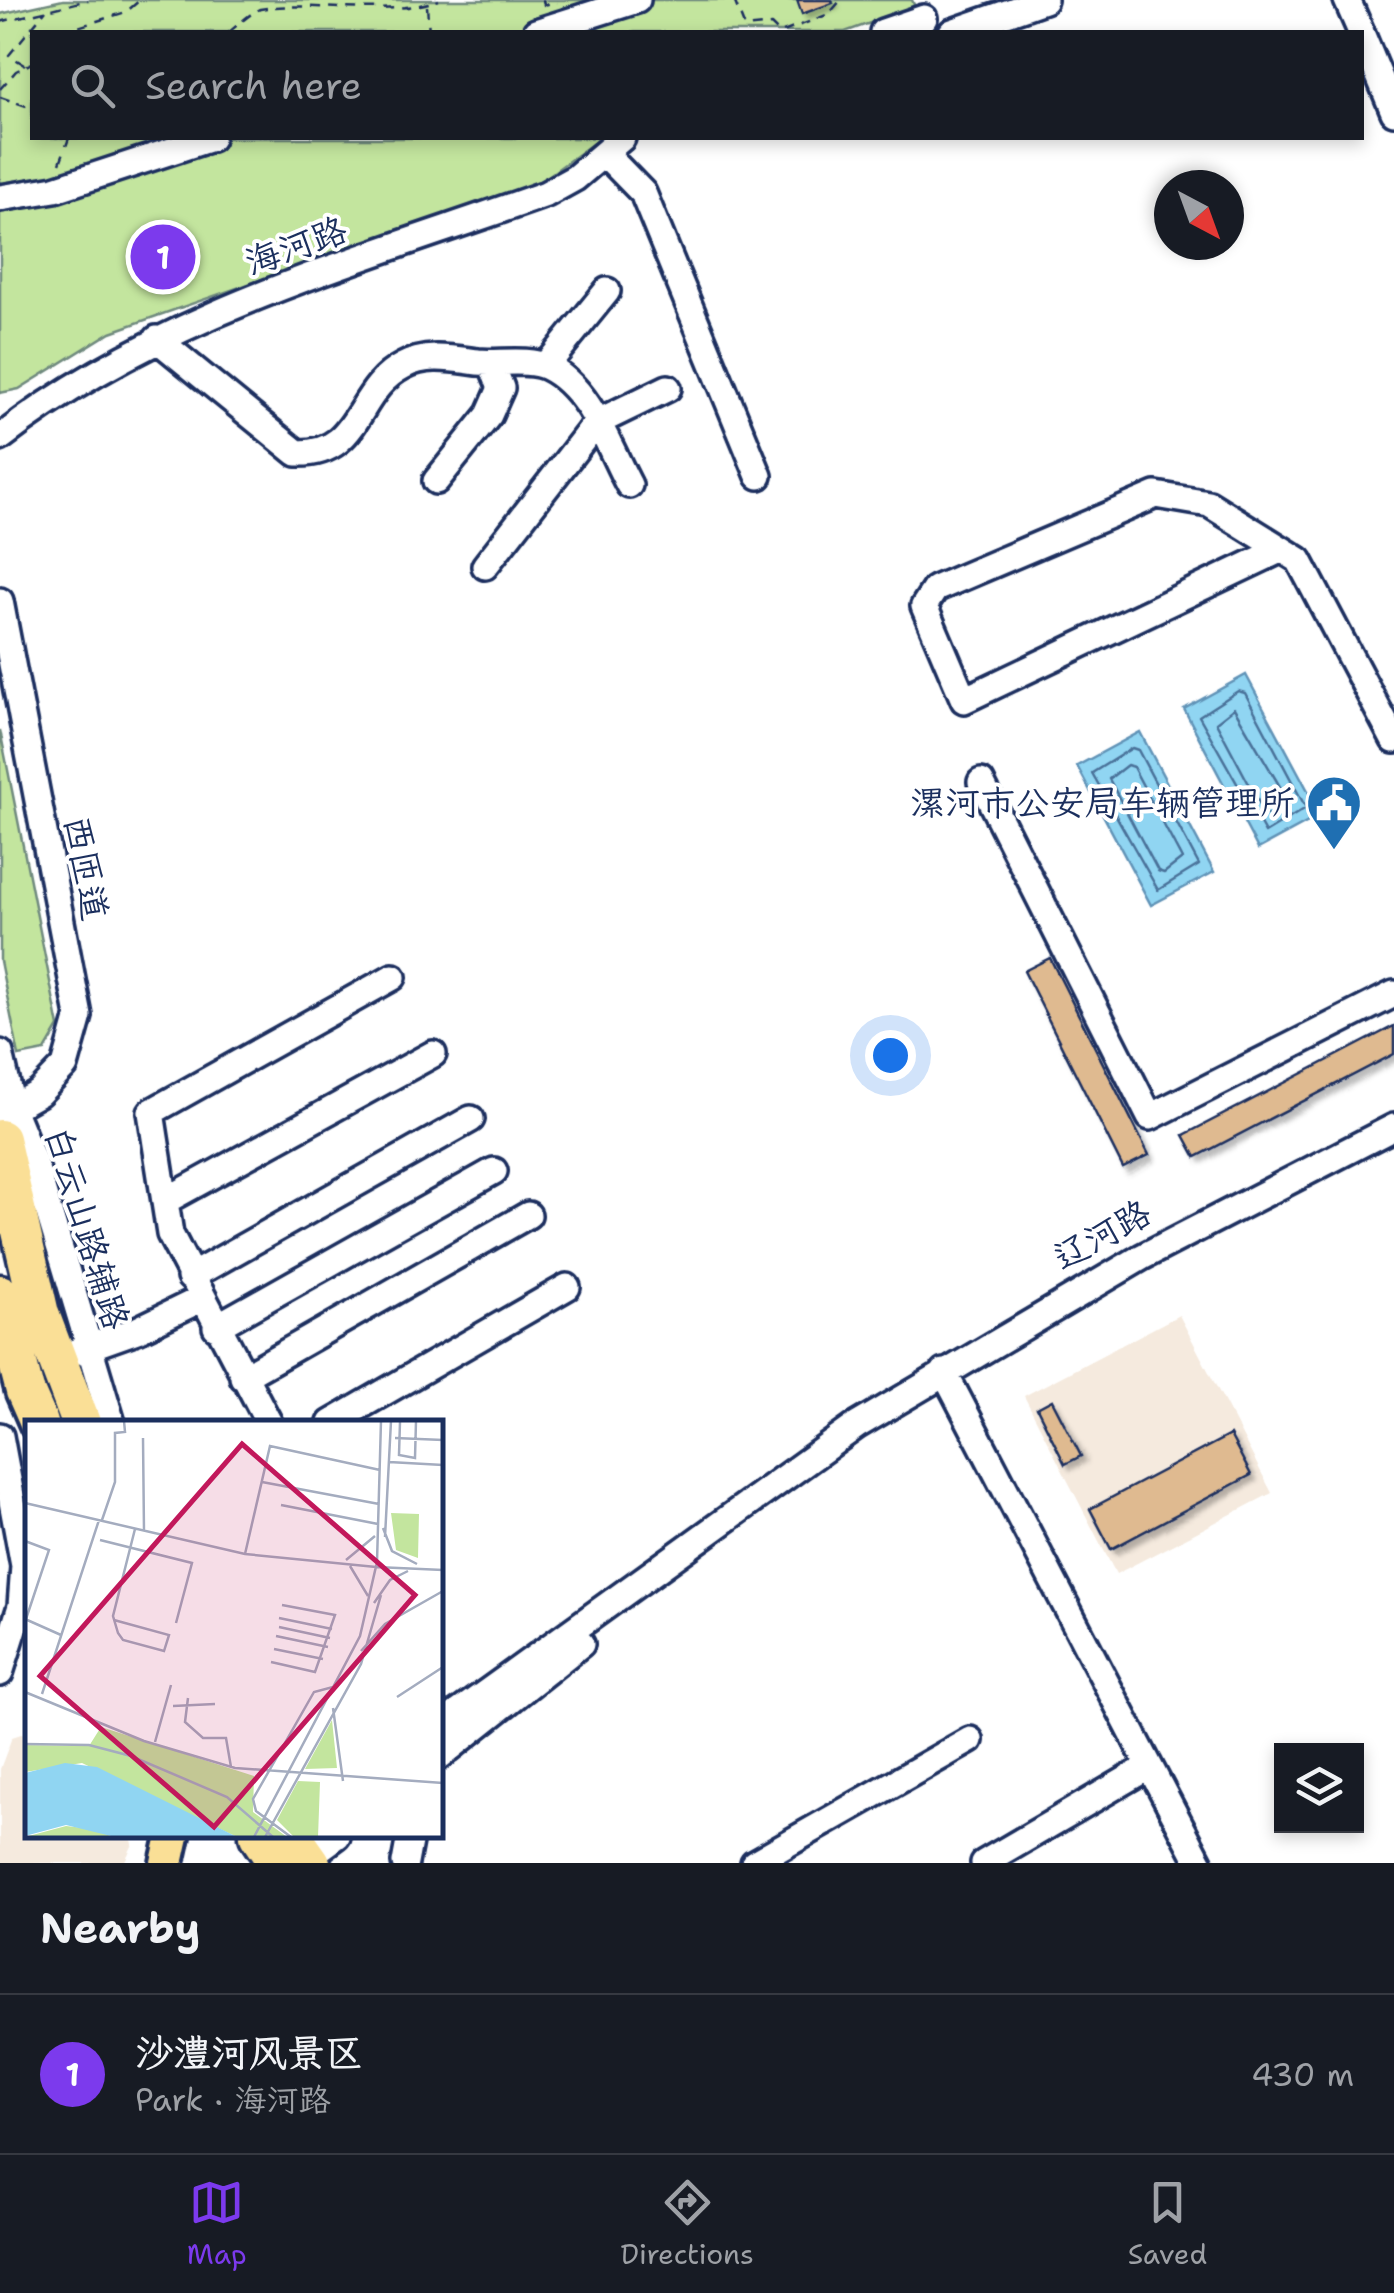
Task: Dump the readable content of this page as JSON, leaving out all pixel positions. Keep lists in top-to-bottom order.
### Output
{
  "streets": {
    "street": [
      "海河路",
      "西匝道",
      "白云山路辅路",
      "辽河路"
    ]
  },
  "crossings": [
    ["西匝道", "白云山路辅路"]
  ],
  "places": {
    "public building": ["漯河市公安局车辆管理所"]
  },
  "north": "bottom right",
  "page": {
    "search": "Search here",
    "pins": "1",
    "heading": "Nearby",
    "list": [
      {
        "mark": "1",
        "name": "沙澧河风景区",
        "note": "Park · 海河路",
        "value": "430 m"
      }
    ],
    "nav": ["Map", "Directions", "Saved"]
  }
}
